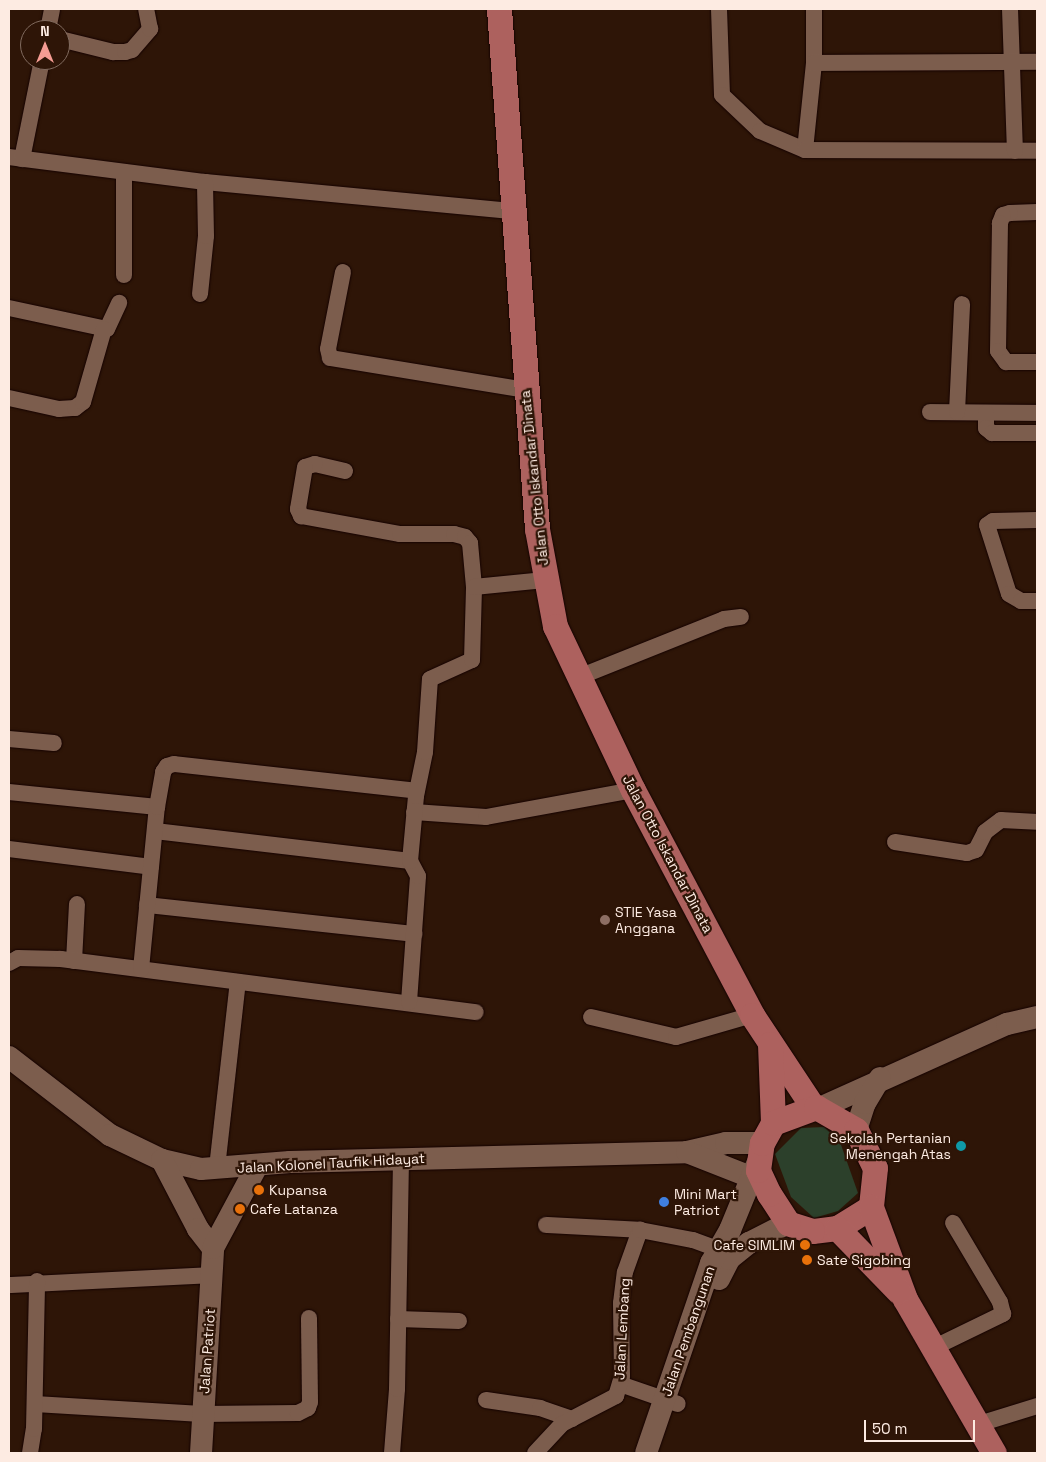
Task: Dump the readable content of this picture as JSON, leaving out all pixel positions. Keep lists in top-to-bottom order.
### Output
{
  "streets": {
    "main road": [
      "Jalan Otto Iskandar Dinata",
      "Jalan Kolonel Taufik Hidayat",
      "Jalan Pembangunan",
      "Jalan Patriot"
    ],
    "street": ["Jalan Lembang"]
  },
  "crossings": [
    ["Jalan Otto Iskandar Dinata", "Jalan Pembangunan"],
    ["Jalan Kolonel Taufik Hidayat", "Jalan Patriot"]
  ],
  "places": [
    "STIE Yasa Anggana",
    "Sekolah Pertanian Menengah Atas",
    "Kupansa",
    "Mini Mart Patriot",
    "Cafe Latanza",
    "Cafe SIMLIM",
    "Sate Sigobing"
  ],
  "scale_bar": "50 m",
  "north": "top"
}
